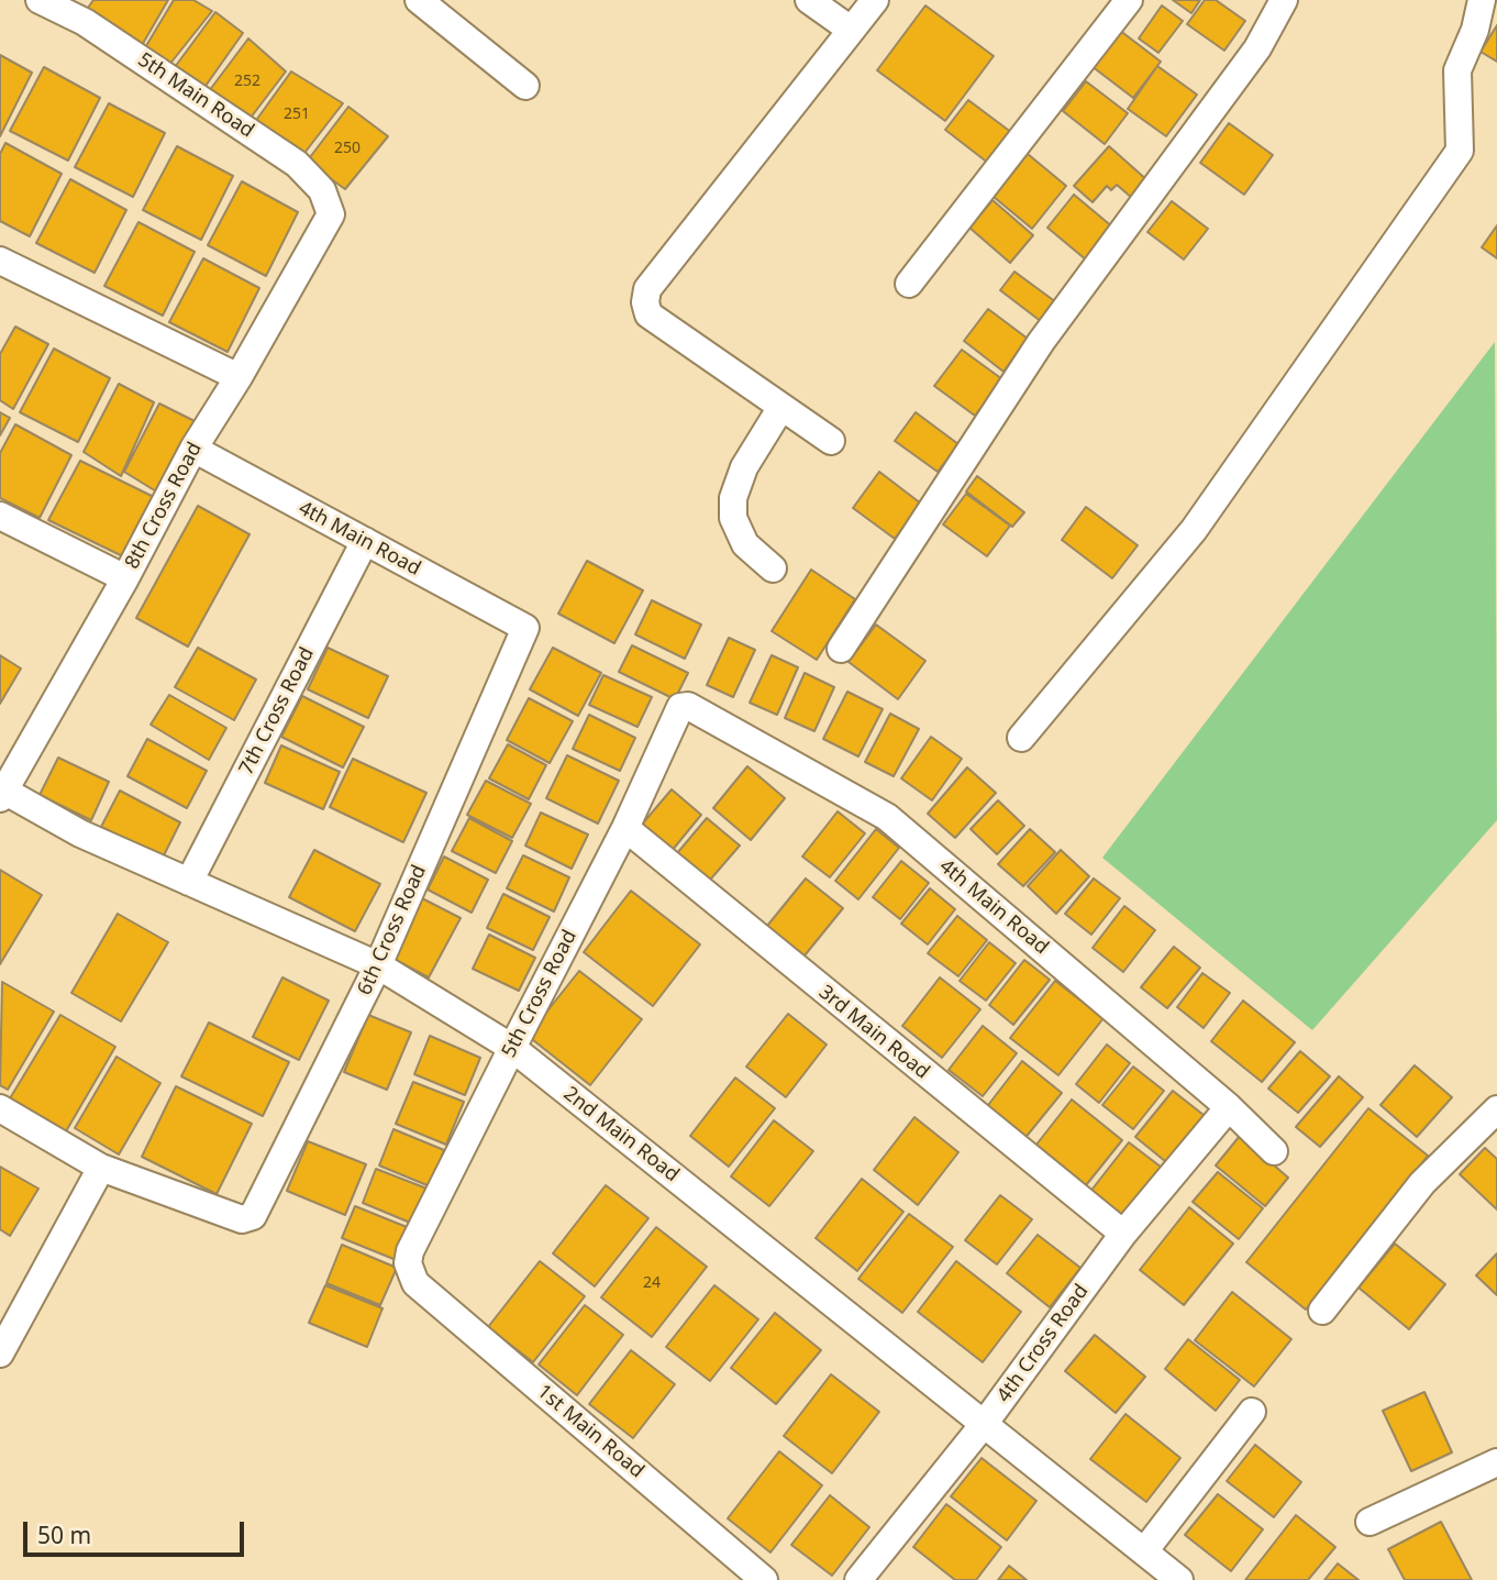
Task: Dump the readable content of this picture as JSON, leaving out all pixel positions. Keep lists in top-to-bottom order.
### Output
{
  "streets": {
    "street": [
      "5th Main Road",
      "8th Cross Road",
      "4th Main Road",
      "7th Cross Road",
      "6th Cross Road",
      "5th Cross Road",
      "3rd Main Road",
      "2nd Main Road",
      "4th Cross Road",
      "1st Main Road"
    ]
  },
  "crossings": [
    ["5th Main Road", "8th Cross Road"],
    ["8th Cross Road", "4th Main Road"],
    ["8th Cross Road", "2nd Main Road"],
    ["4th Main Road", "7th Cross Road"],
    ["4th Main Road", "6th Cross Road"],
    ["4th Main Road", "5th Cross Road"],
    ["4th Main Road", "4th Cross Road"],
    ["7th Cross Road", "2nd Main Road"],
    ["6th Cross Road", "2nd Main Road"],
    ["5th Cross Road", "3rd Main Road"],
    ["5th Cross Road", "2nd Main Road"],
    ["5th Cross Road", "1st Main Road"],
    ["3rd Main Road", "4th Cross Road"],
    ["2nd Main Road", "4th Cross Road"]
  ],
  "house_numbers": [
    "252",
    "251",
    "250",
    "24"
  ],
  "scale_bar": "50 m"
}
